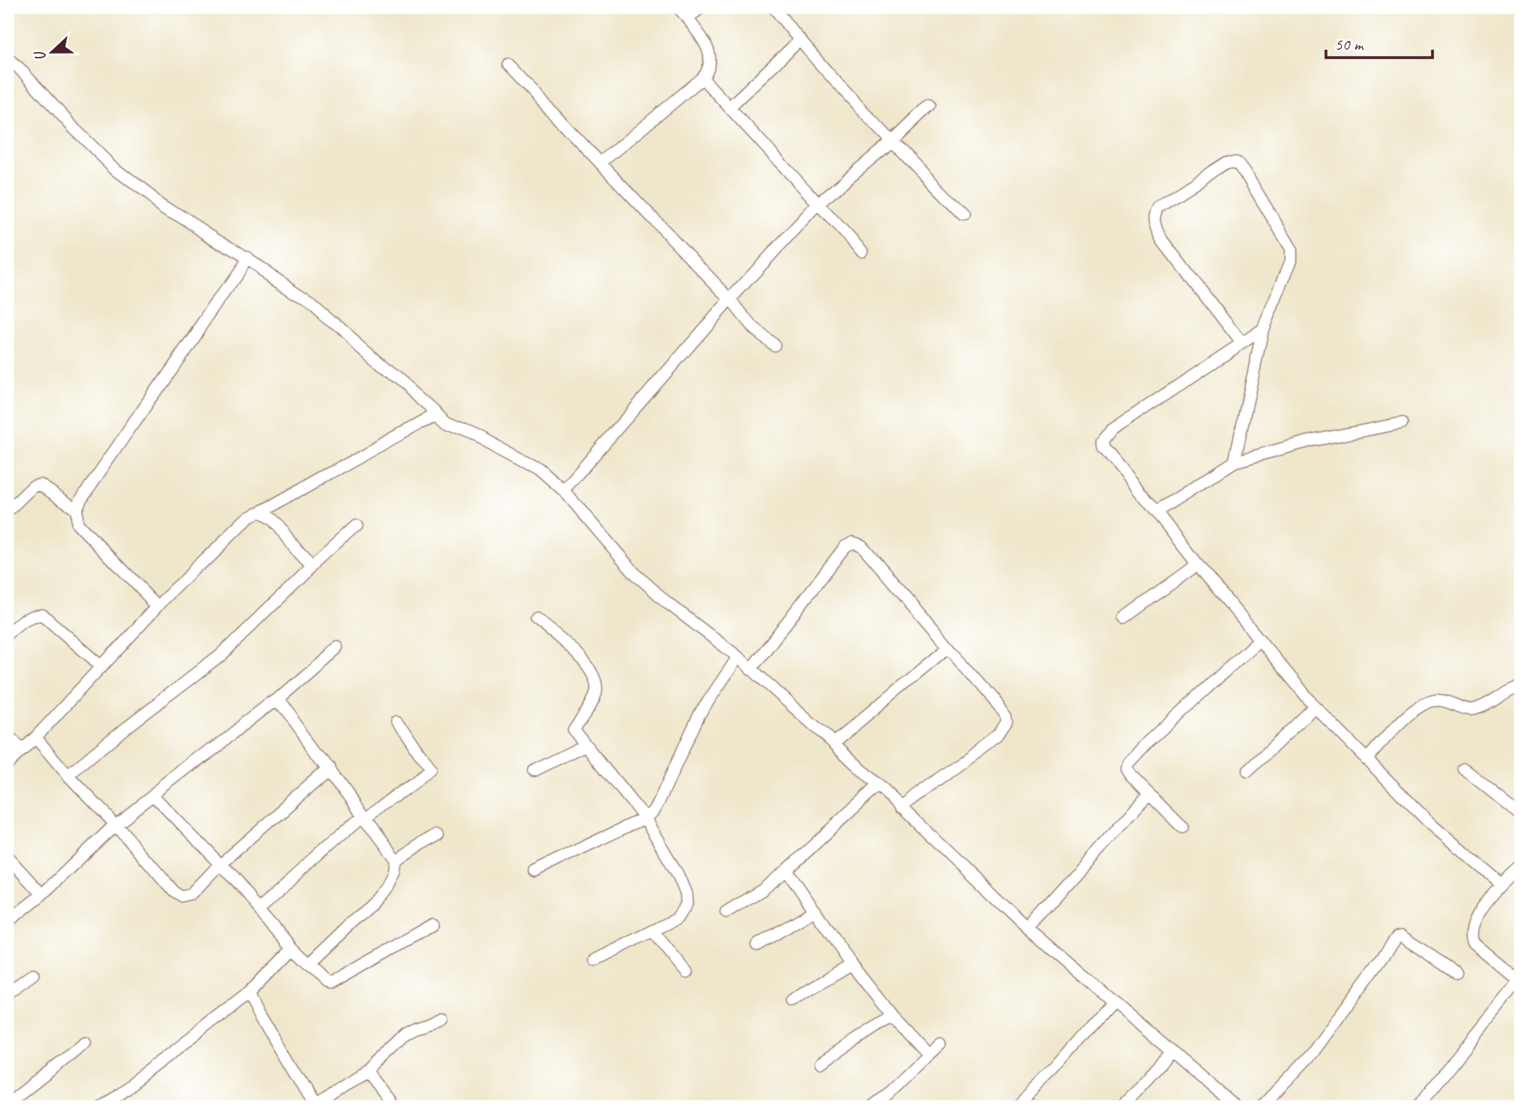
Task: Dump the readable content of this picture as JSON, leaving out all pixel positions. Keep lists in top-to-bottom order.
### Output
{
  "scale_bar": "50 m",
  "north": "left"
}
